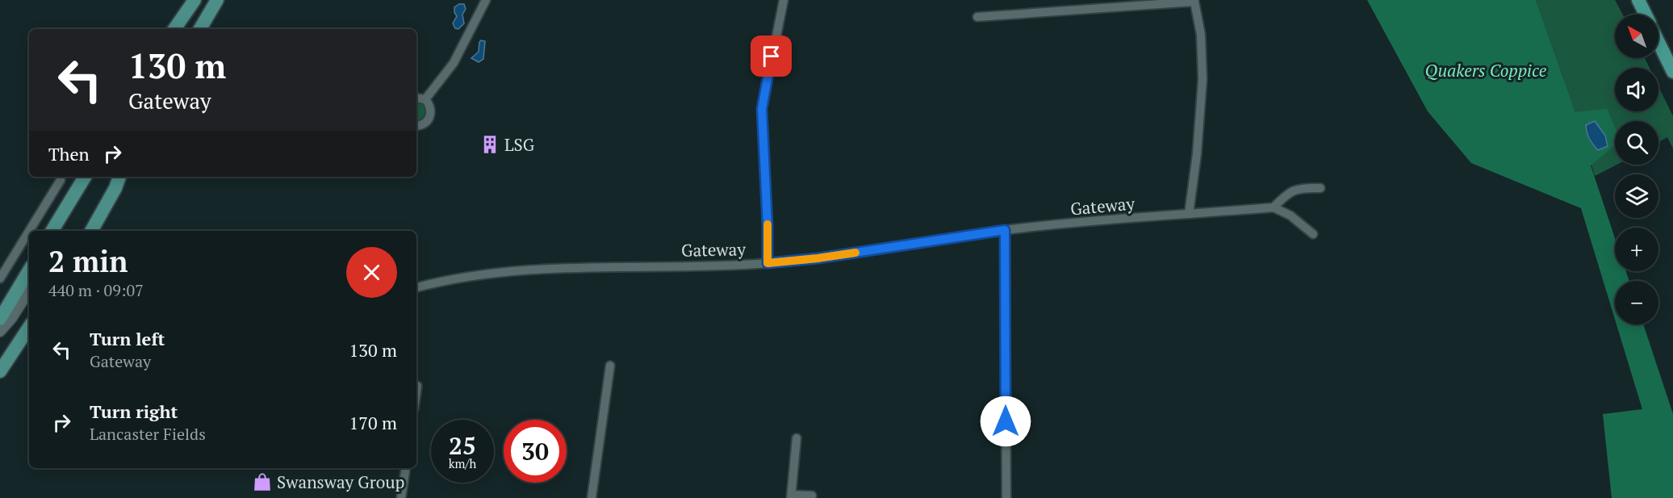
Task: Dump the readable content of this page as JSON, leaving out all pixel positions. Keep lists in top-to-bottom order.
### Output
{
  "streets": {
    "street": ["Gateway"]
  },
  "parks": ["Quakers Coppice"],
  "places": {
    "building": ["LSG"],
    "shop": ["Swansway Group"]
  },
  "north": "top left",
  "page": {
    "map_buttons": ["+", "−"],
    "turn": ["130 m", "Gateway"],
    "then": "Then",
    "heading": ["2 min", "440 m · 09:07"],
    "list": [
      {
        "name": "Turn left",
        "note": "Gateway",
        "value": "130 m"
      },
      {
        "name": "Turn right",
        "note": "Lancaster Fields",
        "value": "170 m"
      }
    ],
    "speed": "25 km/h",
    "limit": "30"
  }
}
